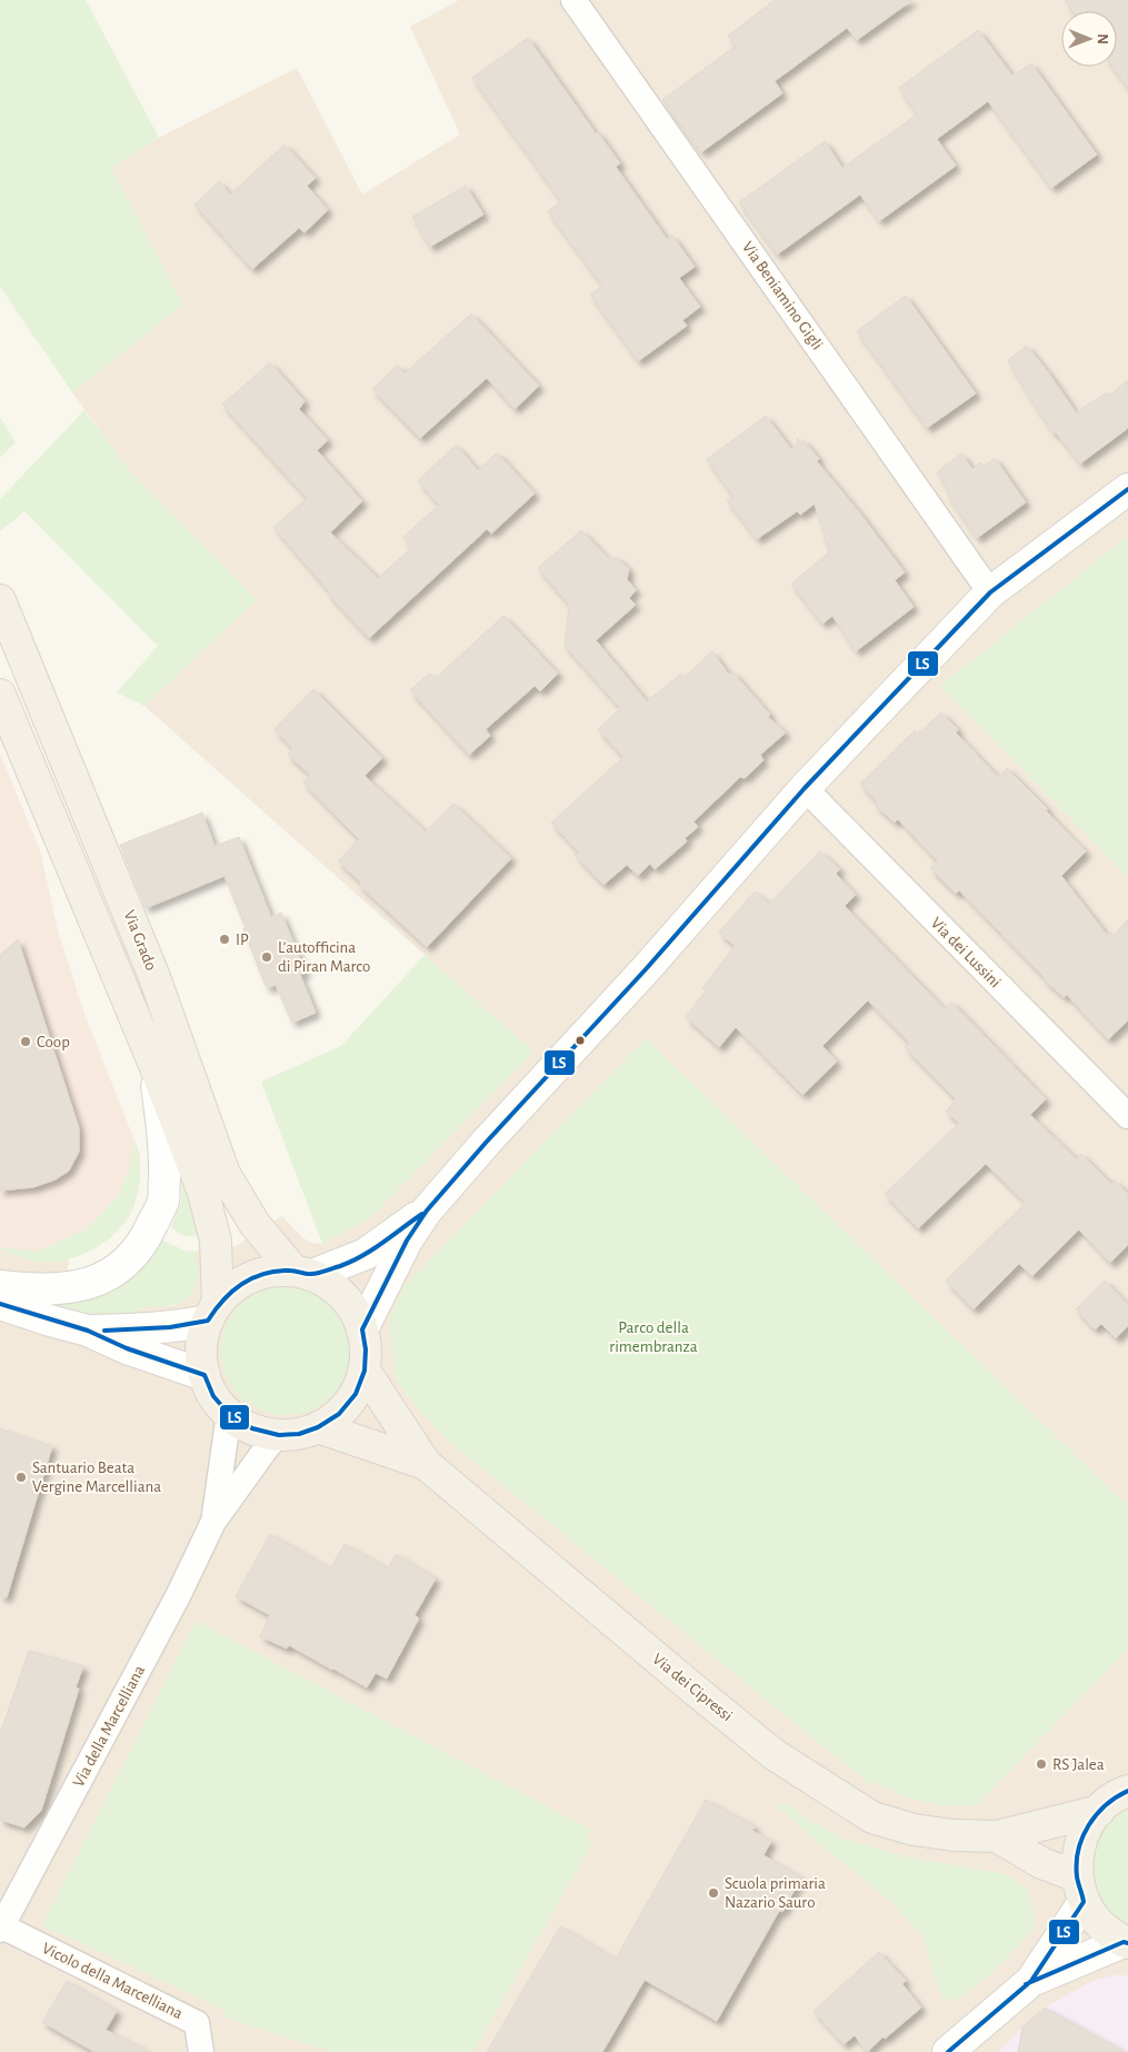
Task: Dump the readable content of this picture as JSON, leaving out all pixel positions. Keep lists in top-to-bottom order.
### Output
{
  "streets": {
    "main road": ["Via Grado", "Via dei Cipressi"],
    "street": [
      "Via Beniamino Gigli",
      "Via dei Lussini",
      "Via della Marcelliana",
      "Vicolo della Marcelliana"
    ]
  },
  "crossings": [
    ["Via Grado", "Via dei Cipressi"],
    ["Via Grado", "Via della Marcelliana"],
    ["Via dei Cipressi", "Via della Marcelliana"],
    ["Via della Marcelliana", "Vicolo della Marcelliana"]
  ],
  "parks": ["Parco della rimembranza"],
  "places": [
    "IP",
    "L’autofficina di Piran Marco",
    "Coop",
    "Santuario Beata Vergine Marcelliana",
    "RS Jalea",
    "Scuola primaria Nazario Sauro"
  ],
  "lines": ["transit line LS"],
  "north": "right"
}
